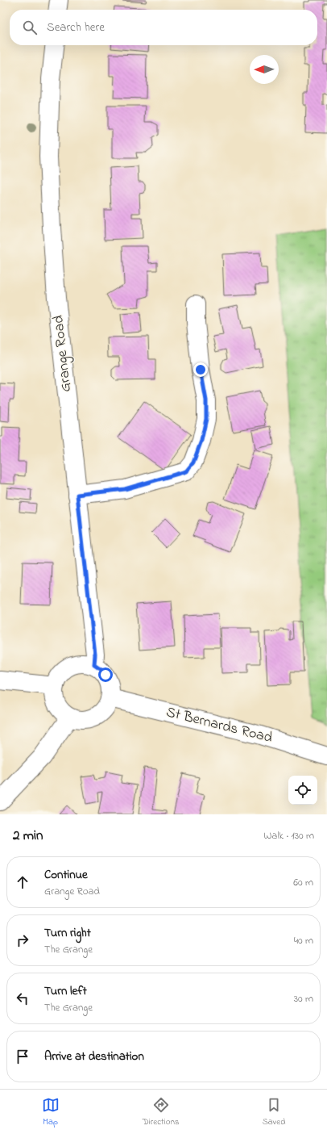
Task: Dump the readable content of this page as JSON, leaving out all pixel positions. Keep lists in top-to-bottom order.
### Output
{
  "streets": {
    "street": ["Grange Road", "St Bernards Road"]
  },
  "crossings": [
    ["Grange Road", "St Bernards Road"]
  ],
  "north": "left",
  "page": {
    "search": "Search here",
    "heading": ["2 min", "Walk · 130 m"],
    "list": [
      ["Continue", "Grange Road", "60 m"],
      ["Turn right", "The Grange", "40 m"],
      ["Turn left", "The Grange", "30 m"],
      "Arrive at destination"
    ],
    "nav": ["Map", "Directions", "Saved"]
  }
}
